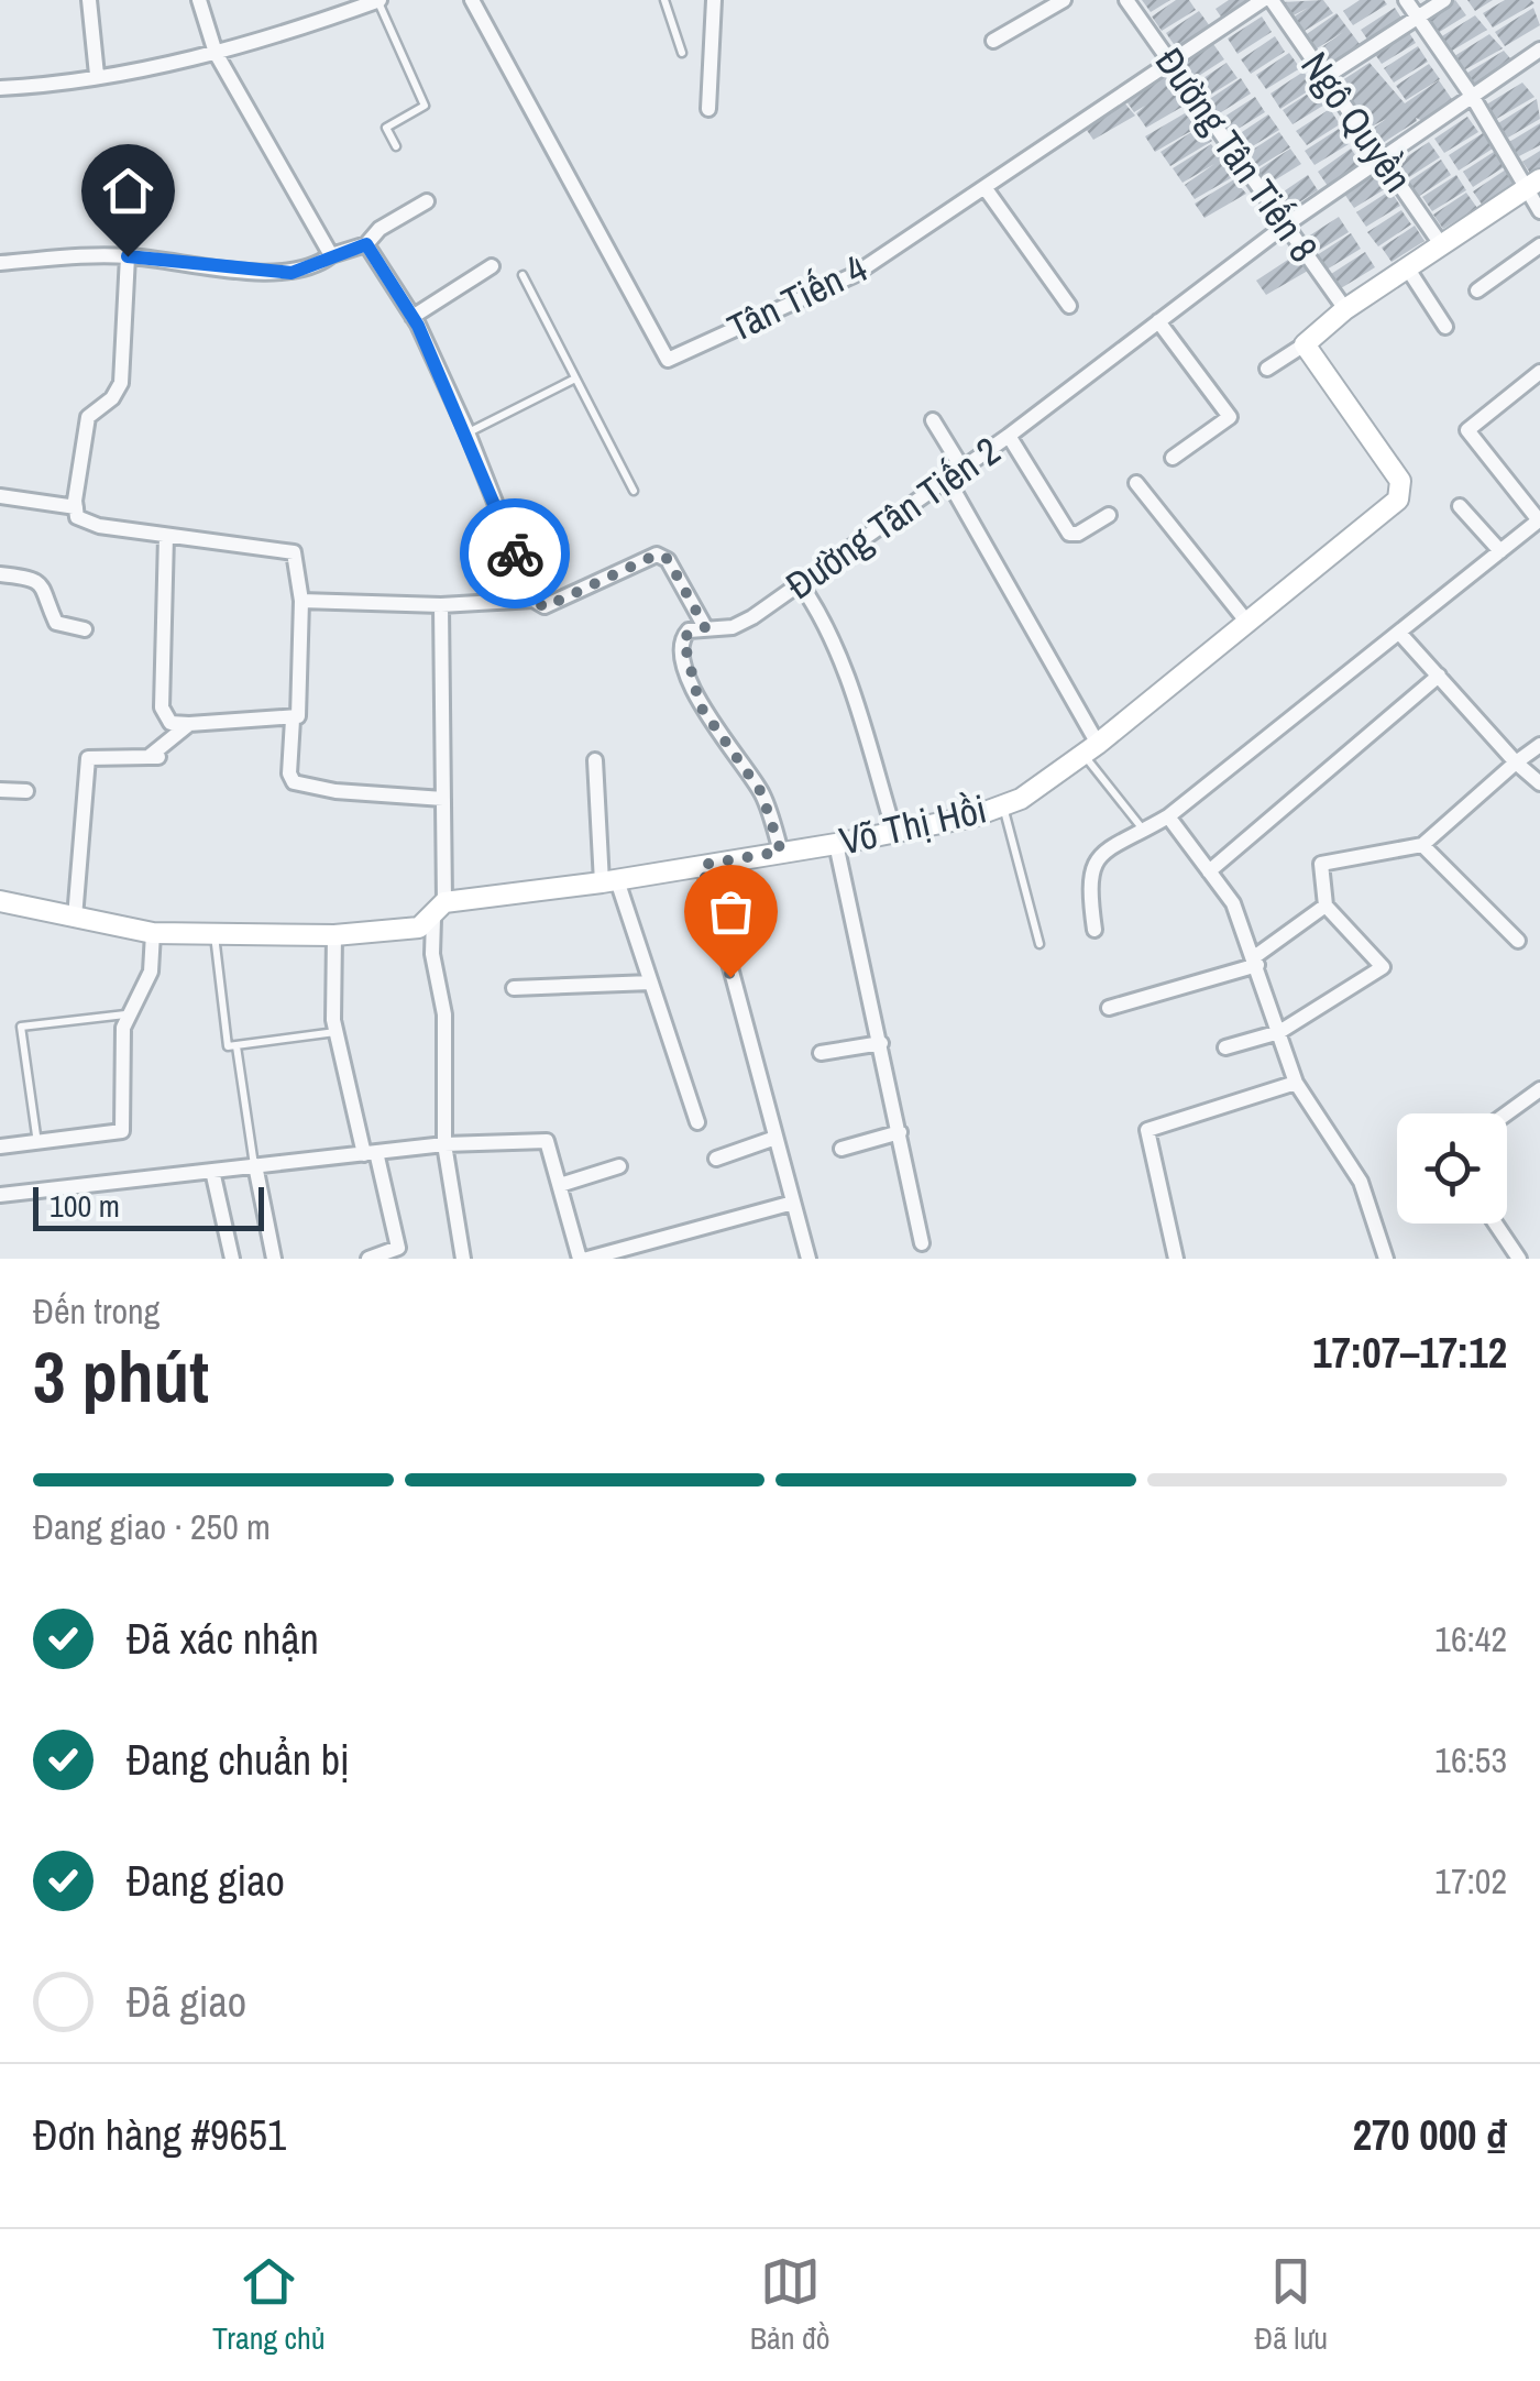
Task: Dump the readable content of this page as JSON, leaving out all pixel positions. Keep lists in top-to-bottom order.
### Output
{
  "streets": {
    "street": [
      "Ngô Quyền",
      "Đường Tân Tiến 8",
      "Tân Tiến 4",
      "Đường Tân Tiến 2",
      "Võ Thị Hồi"
    ]
  },
  "crossings": [
    ["Ngô Quyền", "Đường Tân Tiến 2"],
    ["Đường Tân Tiến 8", "Tân Tiến 4"],
    ["Đường Tân Tiến 8", "Đường Tân Tiến 2"]
  ],
  "scale_bar": "100 m",
  "page": {
    "scale": "100 m",
    "heading": ["3 phút", "Đến trong", "17:07–17:12"],
    "panel": ["Đơn hàng #9651", "270 000 ₫"],
    "bar": "Đang giao · 250 m",
    "list": [
      ["Đã xác nhận", "16:42"],
      ["Đang chuẩn bị", "16:53"],
      ["Đang giao", "17:02"],
      "Đã giao"
    ],
    "tabs": ["Trang chủ", "Bản đồ", "Đã lưu"]
  }
}
